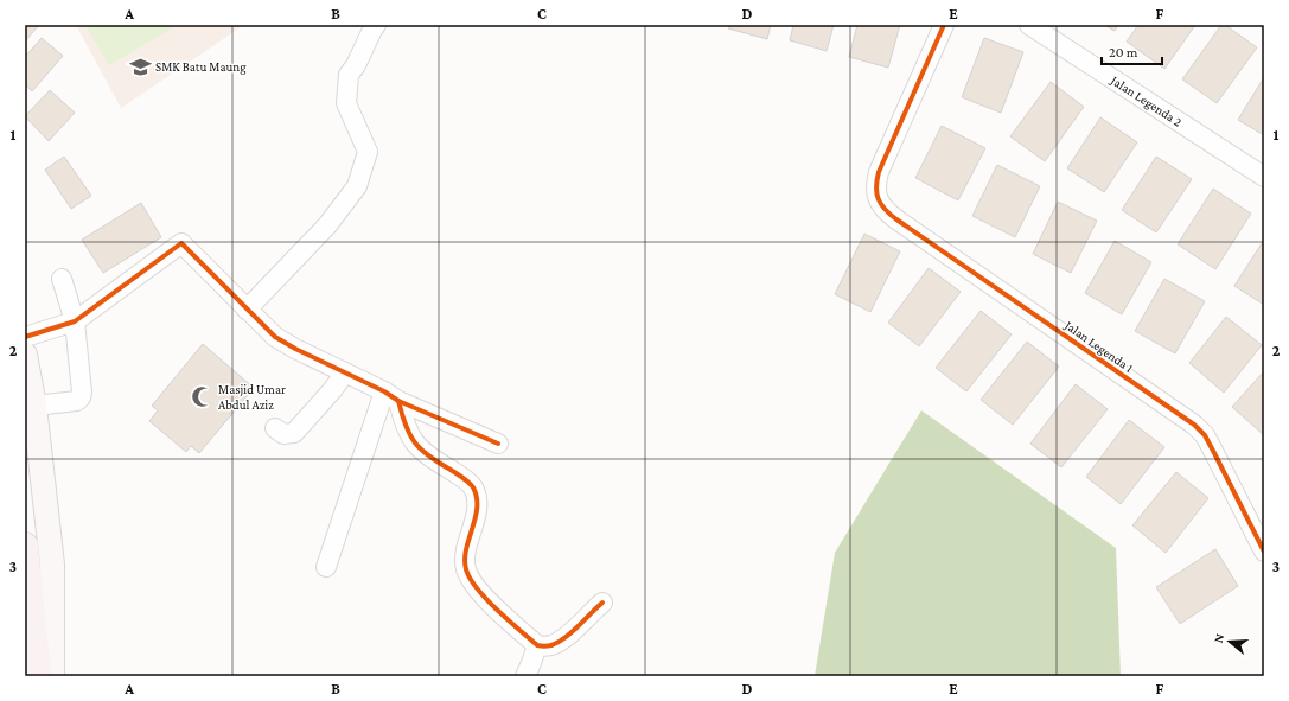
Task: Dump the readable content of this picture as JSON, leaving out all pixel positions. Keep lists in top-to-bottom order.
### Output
{
  "streets": {
    "street": ["Jalan Legenda 2", "Jalan Legenda 1"]
  },
  "places": {
    "school or university": ["SMK Batu Maung"],
    "mosque": ["Masjid Umar Abdul Aziz"]
  },
  "scale_bar": "20 m",
  "north": "left",
  "grid": {
    "columns": [
      "A",
      "B",
      "C",
      "D",
      "E",
      "F"
    ],
    "rows": ["1", "2", "3"]
  }
}
